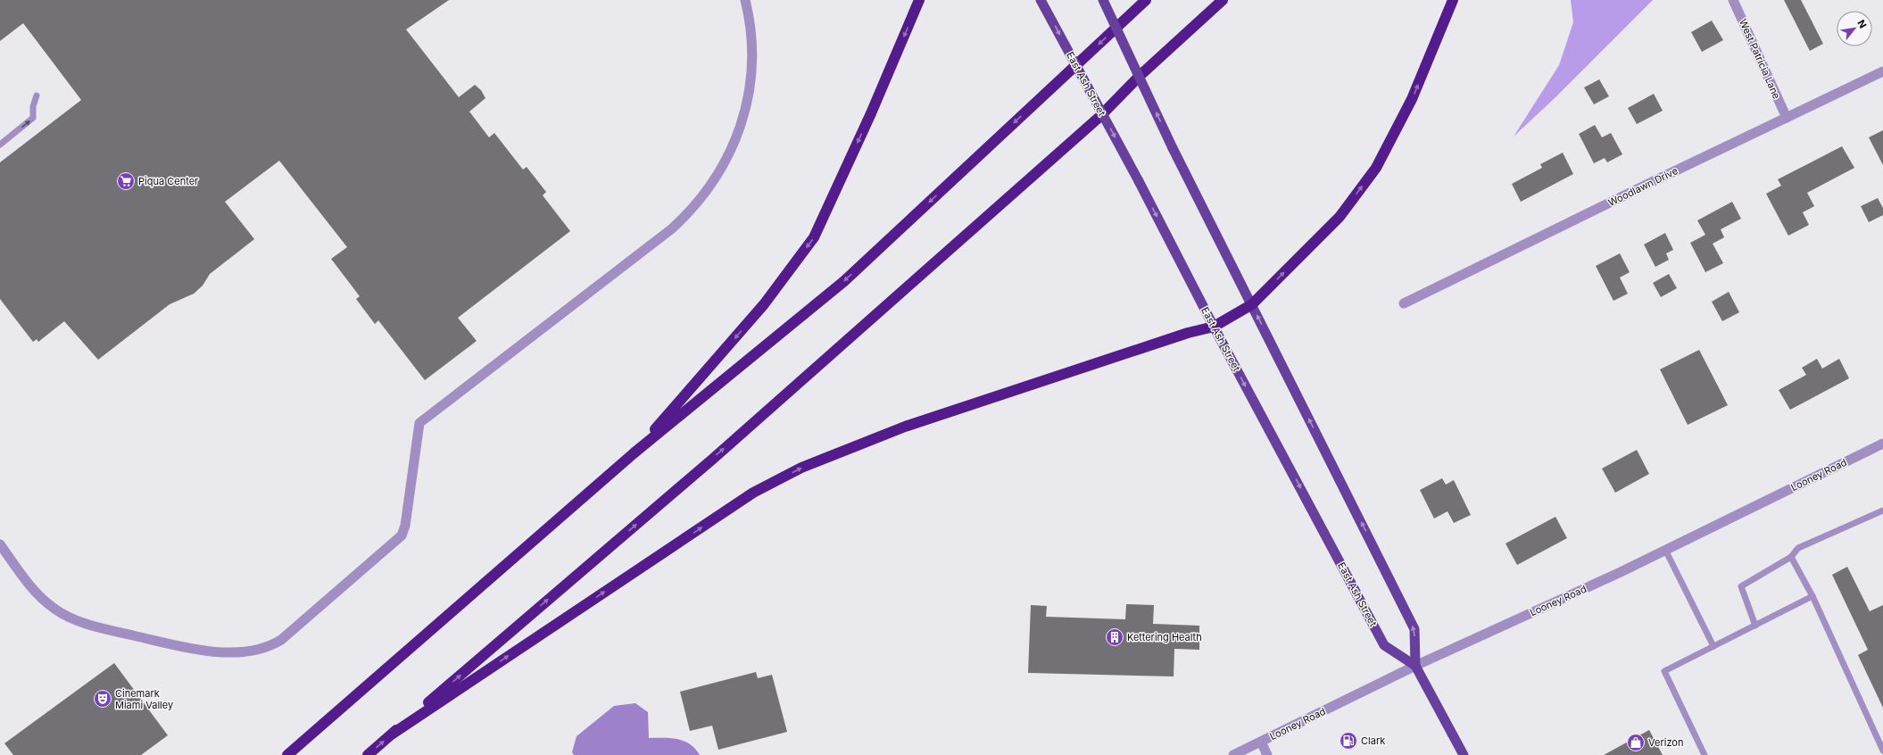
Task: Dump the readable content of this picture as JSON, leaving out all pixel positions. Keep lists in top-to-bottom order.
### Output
{
  "streets": {
    "main road": ["East Ash Street"],
    "street": ["West Patricia Lane", "Woodlawn Drive", "Looney Road"]
  },
  "crossings": [
    ["West Patricia Lane", "Woodlawn Drive"],
    ["East Ash Street", "Looney Road"]
  ],
  "places": {
    "supermarket": ["Piqua Center"],
    "building": ["Kettering Health"],
    "theatre": ["Cinemark Miami Valley"],
    "fuel station": ["Clark"],
    "shop": ["Verizon"]
  },
  "north": "top right"
}
